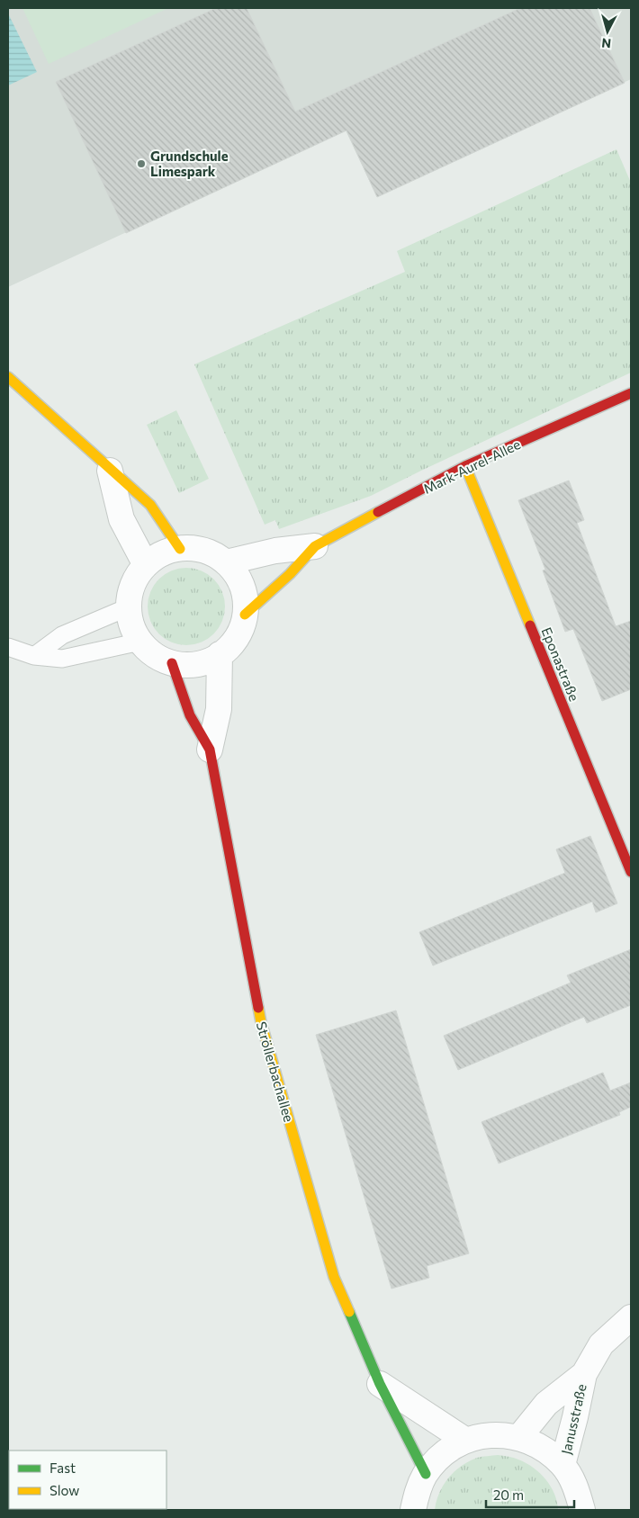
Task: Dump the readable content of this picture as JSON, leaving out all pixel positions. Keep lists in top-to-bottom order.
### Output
{
  "streets": {
    "street": [
      "Mark-Aurel-Allee",
      "Eponastraße",
      "Ströllerbachallee",
      "Janusstraße"
    ]
  },
  "crossings": [
    ["Mark-Aurel-Allee", "Eponastraße"],
    ["Mark-Aurel-Allee", "Ströllerbachallee"]
  ],
  "places": ["Grundschule Limespark"],
  "legend": ["Fast", "Slow"],
  "scale_bar": "20 m",
  "north": "bottom"
}
